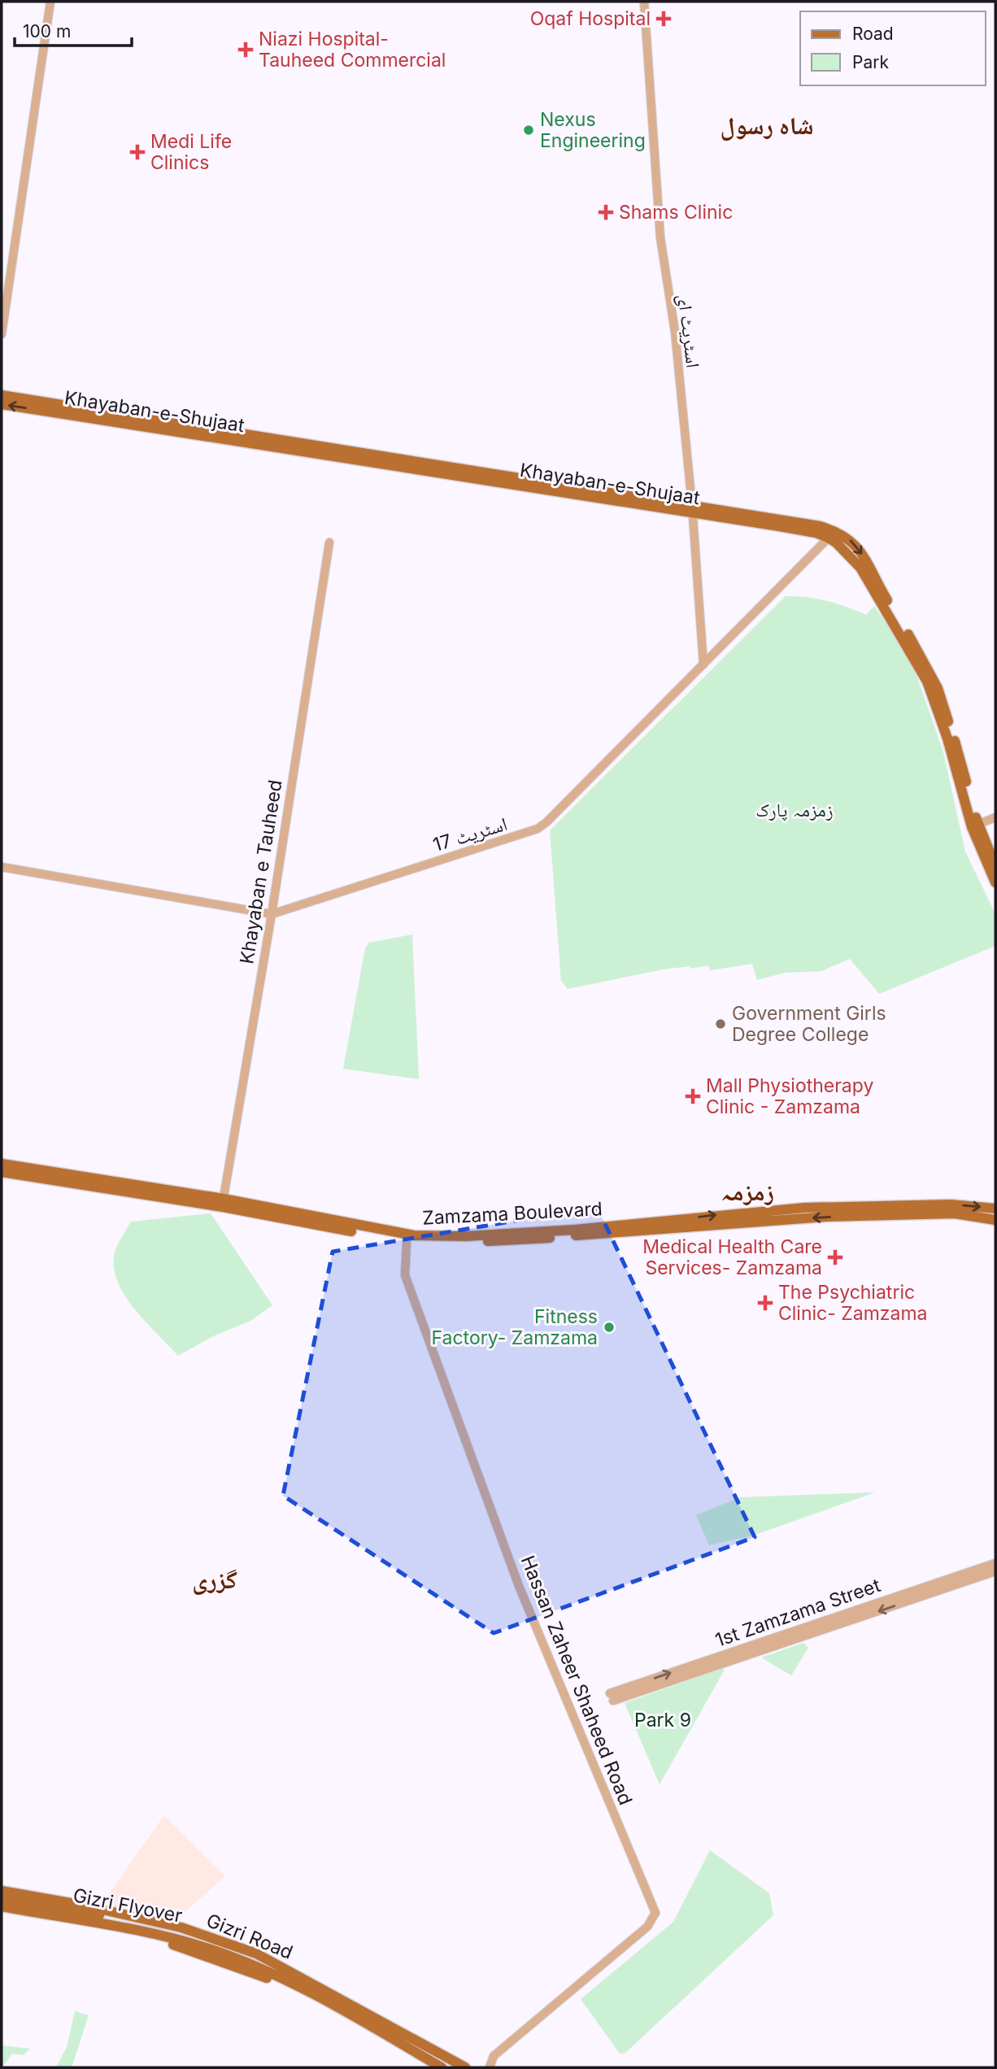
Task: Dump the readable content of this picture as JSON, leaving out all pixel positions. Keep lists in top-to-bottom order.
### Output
{
  "streets": {
    "main road": [
      "Khayaban-e-Shujaat",
      "Zamzama Boulevard",
      "Gizri Flyover",
      "Gizri Road"
    ],
    "street": [
      "اسٹریٹ ای",
      "اسٹریٹ 17",
      "Khayaban e Tauheed",
      "1st Zamzama Street",
      "Hassan Zaheer Shaheed Road"
    ]
  },
  "crossings": [
    ["اسٹریٹ ای", "Khayaban-e-Shujaat"],
    ["اسٹریٹ ای", "اسٹریٹ 17"],
    ["Khayaban-e-Shujaat", "اسٹریٹ 17"],
    ["اسٹریٹ 17", "Khayaban e Tauheed"],
    ["Khayaban e Tauheed", "Zamzama Boulevard"],
    ["Zamzama Boulevard", "Hassan Zaheer Shaheed Road"]
  ],
  "districts": ["شاہ رسول", "زمزمہ", "گزری"],
  "parks": ["زمزمہ پارک", "Park 9"],
  "places": {
    "health": [
      "Oqaf Hospital",
      "Niazi Hospital- Tauheed Commercial",
      "Medi Life Clinics",
      "Shams Clinic",
      "Mall Physiotherapy Clinic - Zamzama",
      "Medical Health Care Services- Zamzama",
      "The Psychiatric Clinic- Zamzama"
    ],
    "other": ["Nexus Engineering", "Government Girls Degree College", "Fitness Factory- Zamzama"]
  },
  "legend": ["Road", "Park"],
  "scale_bar": "100 m"
}
